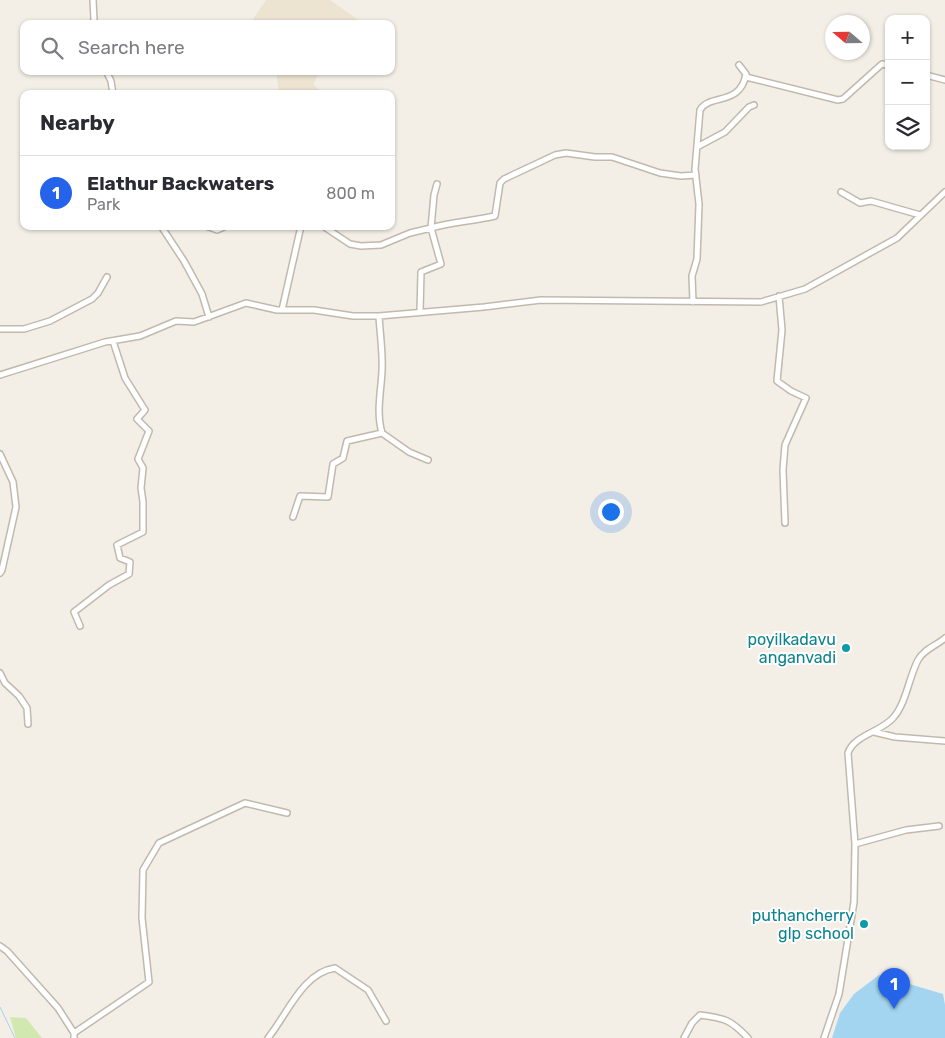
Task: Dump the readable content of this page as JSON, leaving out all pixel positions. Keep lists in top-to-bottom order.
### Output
{
  "places": ["poyilkadavu anganvadi", "puthancherry glp school"],
  "north": "left",
  "page": {
    "map_buttons": ["+", "−"],
    "search": "Search here",
    "heading": "Nearby",
    "list": [
      {
        "mark": "1",
        "name": "Elathur Backwaters",
        "note": "Park",
        "value": "800 m"
      }
    ],
    "pins": "1"
  }
}
